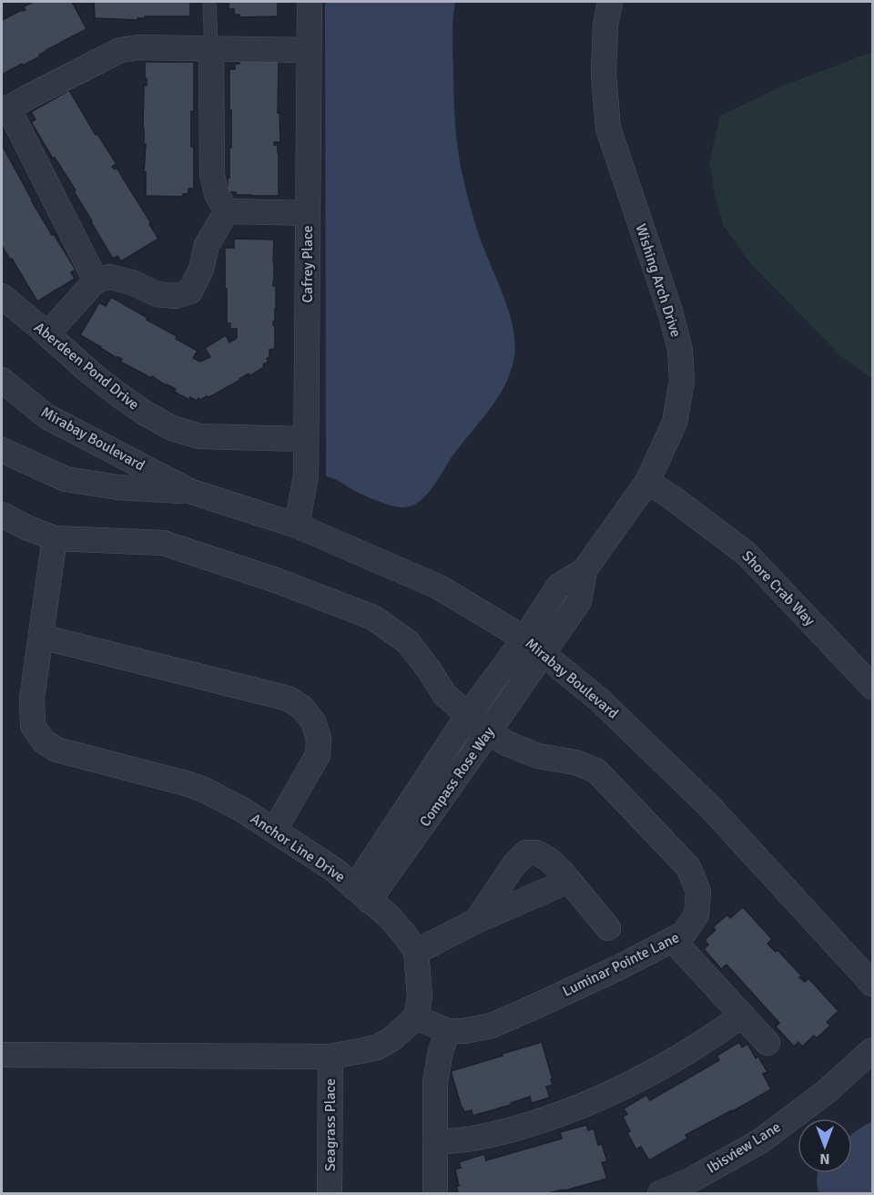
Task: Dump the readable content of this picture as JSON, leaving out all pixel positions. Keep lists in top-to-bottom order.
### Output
{
  "streets": {
    "street": [
      "Cafrey Place",
      "Wishing Arch Drive",
      "Aberdeen Pond Drive",
      "Mirabay Boulevard",
      "Shore Crab Way",
      "Compass Rose Way",
      "Anchor Line Drive",
      "Luminar Pointe Lane",
      "Seagrass Place",
      "Ibisview Lane"
    ]
  },
  "crossings": [
    ["Cafrey Place", "Aberdeen Pond Drive"],
    ["Cafrey Place", "Mirabay Boulevard"],
    ["Wishing Arch Drive", "Mirabay Boulevard"],
    ["Wishing Arch Drive", "Shore Crab Way"],
    ["Wishing Arch Drive", "Compass Rose Way"],
    ["Mirabay Boulevard", "Compass Rose Way"],
    ["Compass Rose Way", "Anchor Line Drive"],
    ["Compass Rose Way", "Luminar Pointe Lane"]
  ],
  "north": "bottom"
}
